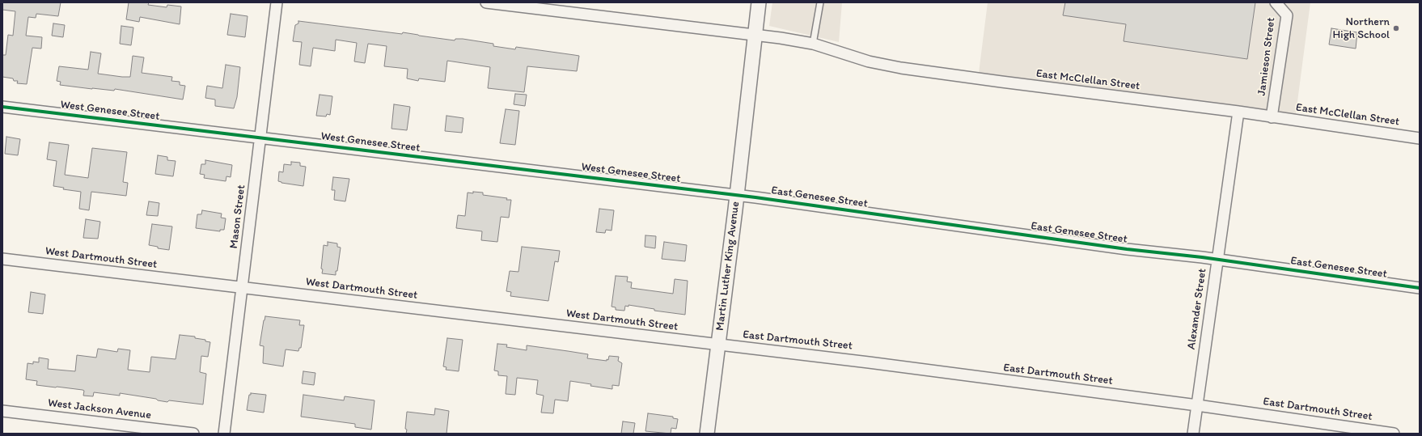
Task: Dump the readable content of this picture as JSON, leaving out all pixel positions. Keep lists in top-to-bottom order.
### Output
{
  "streets": {
    "street": [
      "Jamieson Street",
      "East McClellan Street",
      "West Genesee Street",
      "East Genesee Street",
      "Mason Street",
      "West Dartmouth Street",
      "Martin Luther King Avenue",
      "Alexander Street",
      "East Dartmouth Street",
      "West Jackson Avenue"
    ]
  },
  "crossings": [
    ["Jamieson Street", "East McClellan Street"],
    ["East McClellan Street", "Martin Luther King Avenue"],
    ["East McClellan Street", "Alexander Street"],
    ["West Genesee Street", "East Genesee Street"],
    ["West Genesee Street", "Mason Street"],
    ["West Genesee Street", "Martin Luther King Avenue"],
    ["East Genesee Street", "Martin Luther King Avenue"],
    ["East Genesee Street", "Alexander Street"],
    ["Mason Street", "West Dartmouth Street"],
    ["West Dartmouth Street", "Martin Luther King Avenue"],
    ["West Dartmouth Street", "East Dartmouth Street"],
    ["Martin Luther King Avenue", "East Dartmouth Street"],
    ["Alexander Street", "East Dartmouth Street"]
  ],
  "places": ["Northern High School"]
}
